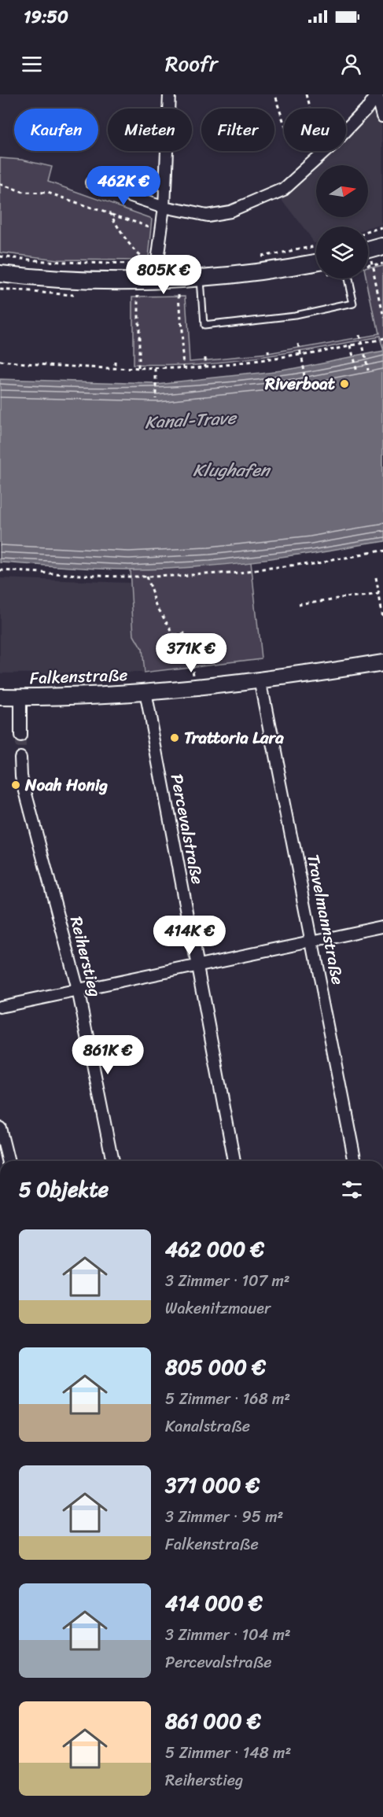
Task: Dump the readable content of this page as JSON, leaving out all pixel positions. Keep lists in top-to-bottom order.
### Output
{
  "streets": {
    "main road": ["Falkenstraße"],
    "street": ["Percevalstraße", "Travelmannstraße", "Reiherstieg"]
  },
  "crossings": [
    ["Falkenstraße", "Percevalstraße"],
    ["Falkenstraße", "Travelmannstraße"]
  ],
  "water": ["Kanal-Trave", "Klughafen"],
  "places": ["Riverboat", "Trattoria Lara", "Noah Honig"],
  "north": "right",
  "page": {
    "status": "19:50",
    "header": "Roofr",
    "chip": [
      "Kaufen",
      "Mieten",
      "Filter",
      "Neu"
    ],
    "price": [
      "462K €",
      "805K €",
      "371K €",
      "414K €",
      "861K €"
    ],
    "heading": "5 Objekte",
    "list": [
      {
        "name": "462 000 €",
        "note": "3 Zimmer · 107 m² · Wakenitzmauer"
      },
      {
        "name": "805 000 €",
        "note": "5 Zimmer · 168 m² · Kanalstraße"
      },
      {
        "name": "371 000 €",
        "note": "3 Zimmer · 95 m² · Falkenstraße"
      },
      {
        "name": "414 000 €",
        "note": "3 Zimmer · 104 m² · Percevalstraße"
      },
      {
        "name": "861 000 €",
        "note": "5 Zimmer · 148 m² · Reiherstieg"
      }
    ]
  }
}
